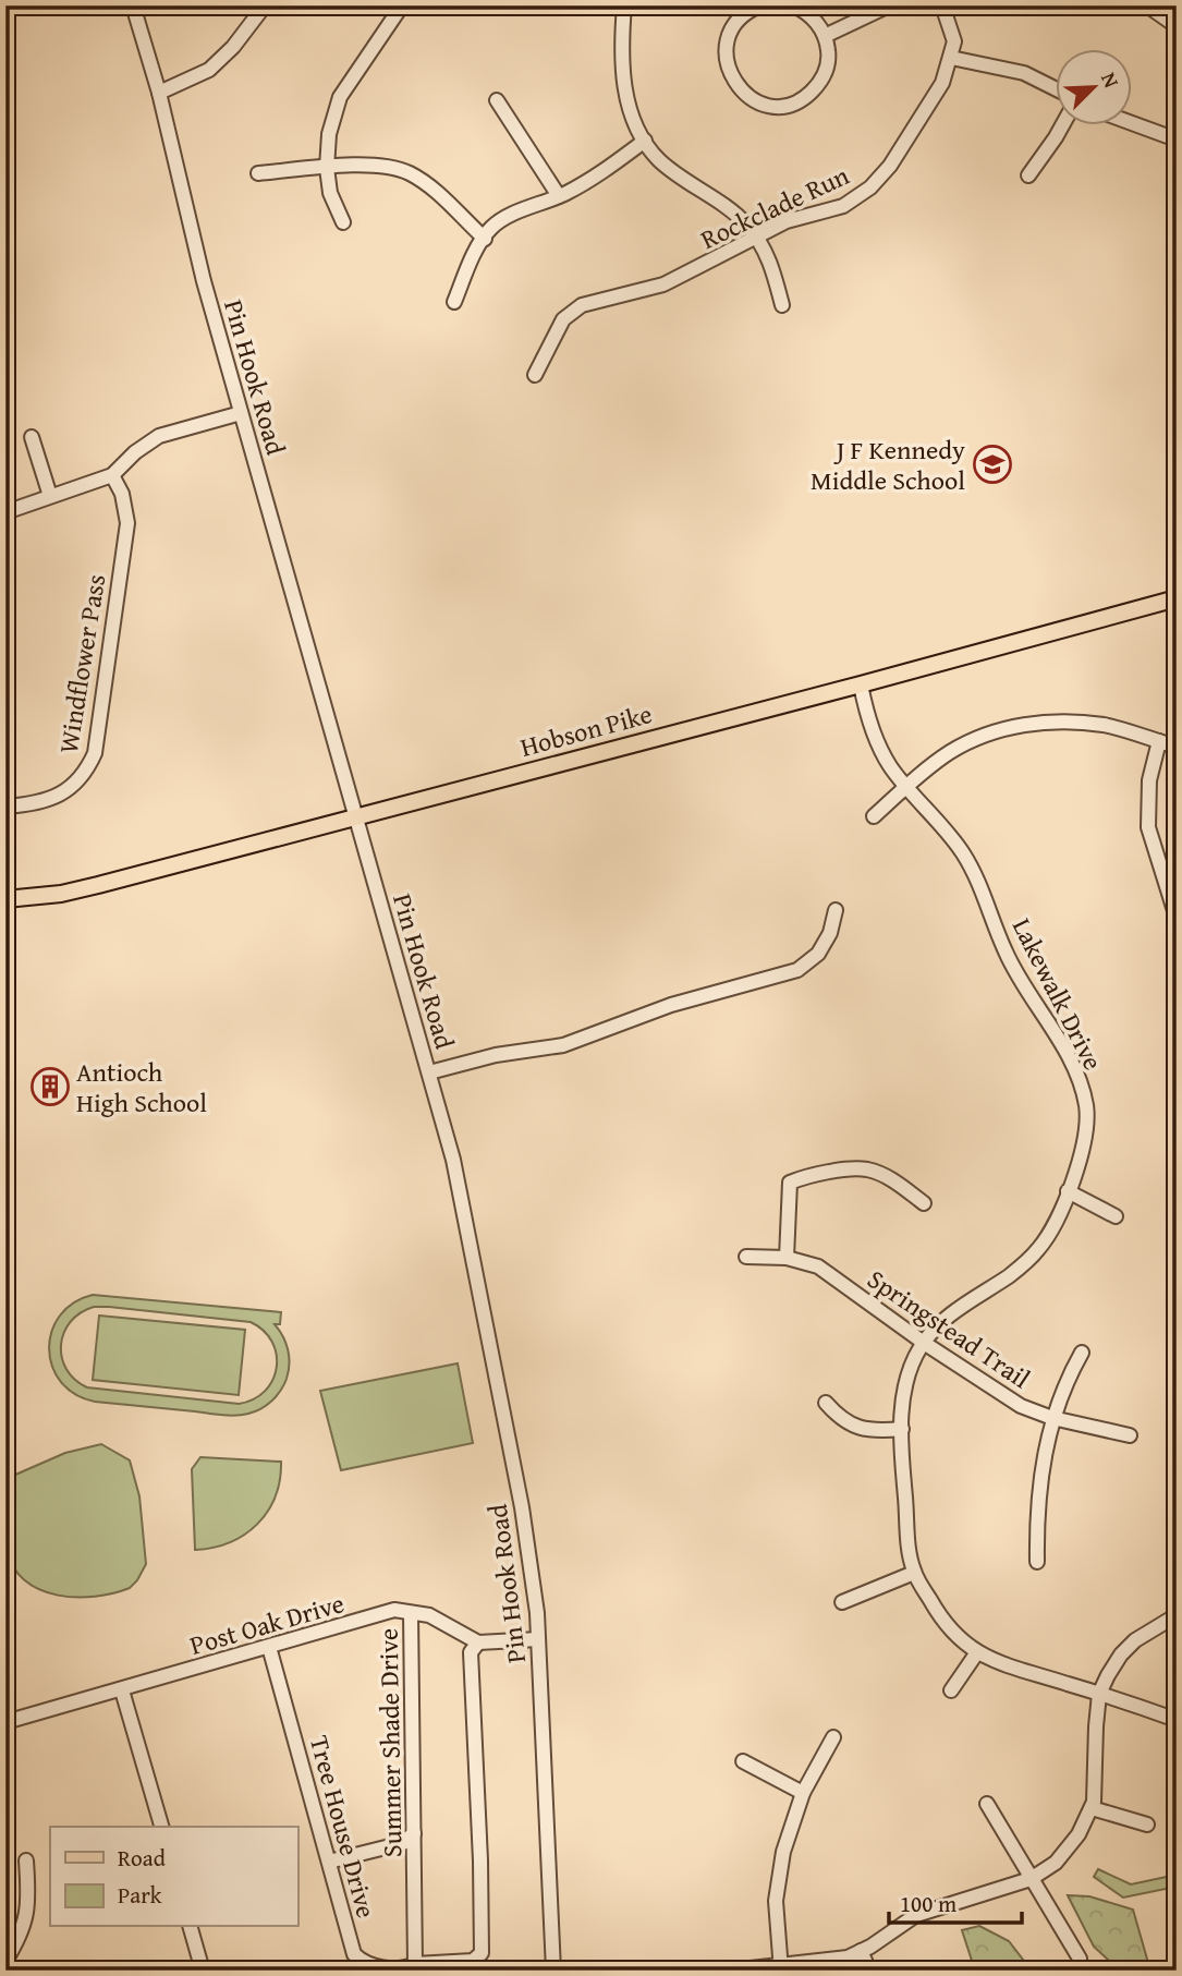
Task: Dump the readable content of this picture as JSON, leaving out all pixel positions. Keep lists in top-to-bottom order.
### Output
{
  "streets": {
    "main road": ["Hobson Pike"],
    "street": [
      "Rockclade Run",
      "Pin Hook Road",
      "Windflower Pass",
      "Lakewalk Drive",
      "Springstead Trail",
      "Post Oak Drive",
      "Summer Shade Drive",
      "Tree House Drive"
    ]
  },
  "crossings": [
    ["Pin Hook Road", "Hobson Pike"],
    ["Hobson Pike", "Lakewalk Drive"],
    ["Lakewalk Drive", "Springstead Trail"],
    ["Post Oak Drive", "Summer Shade Drive"],
    ["Post Oak Drive", "Tree House Drive"],
    ["Summer Shade Drive", "Tree House Drive"]
  ],
  "places": {
    "school or university": ["J F Kennedy Middle School"],
    "building": ["Antioch High School"]
  },
  "legend": ["Road", "Park"],
  "scale_bar": "100 m",
  "north": "top right"
}
